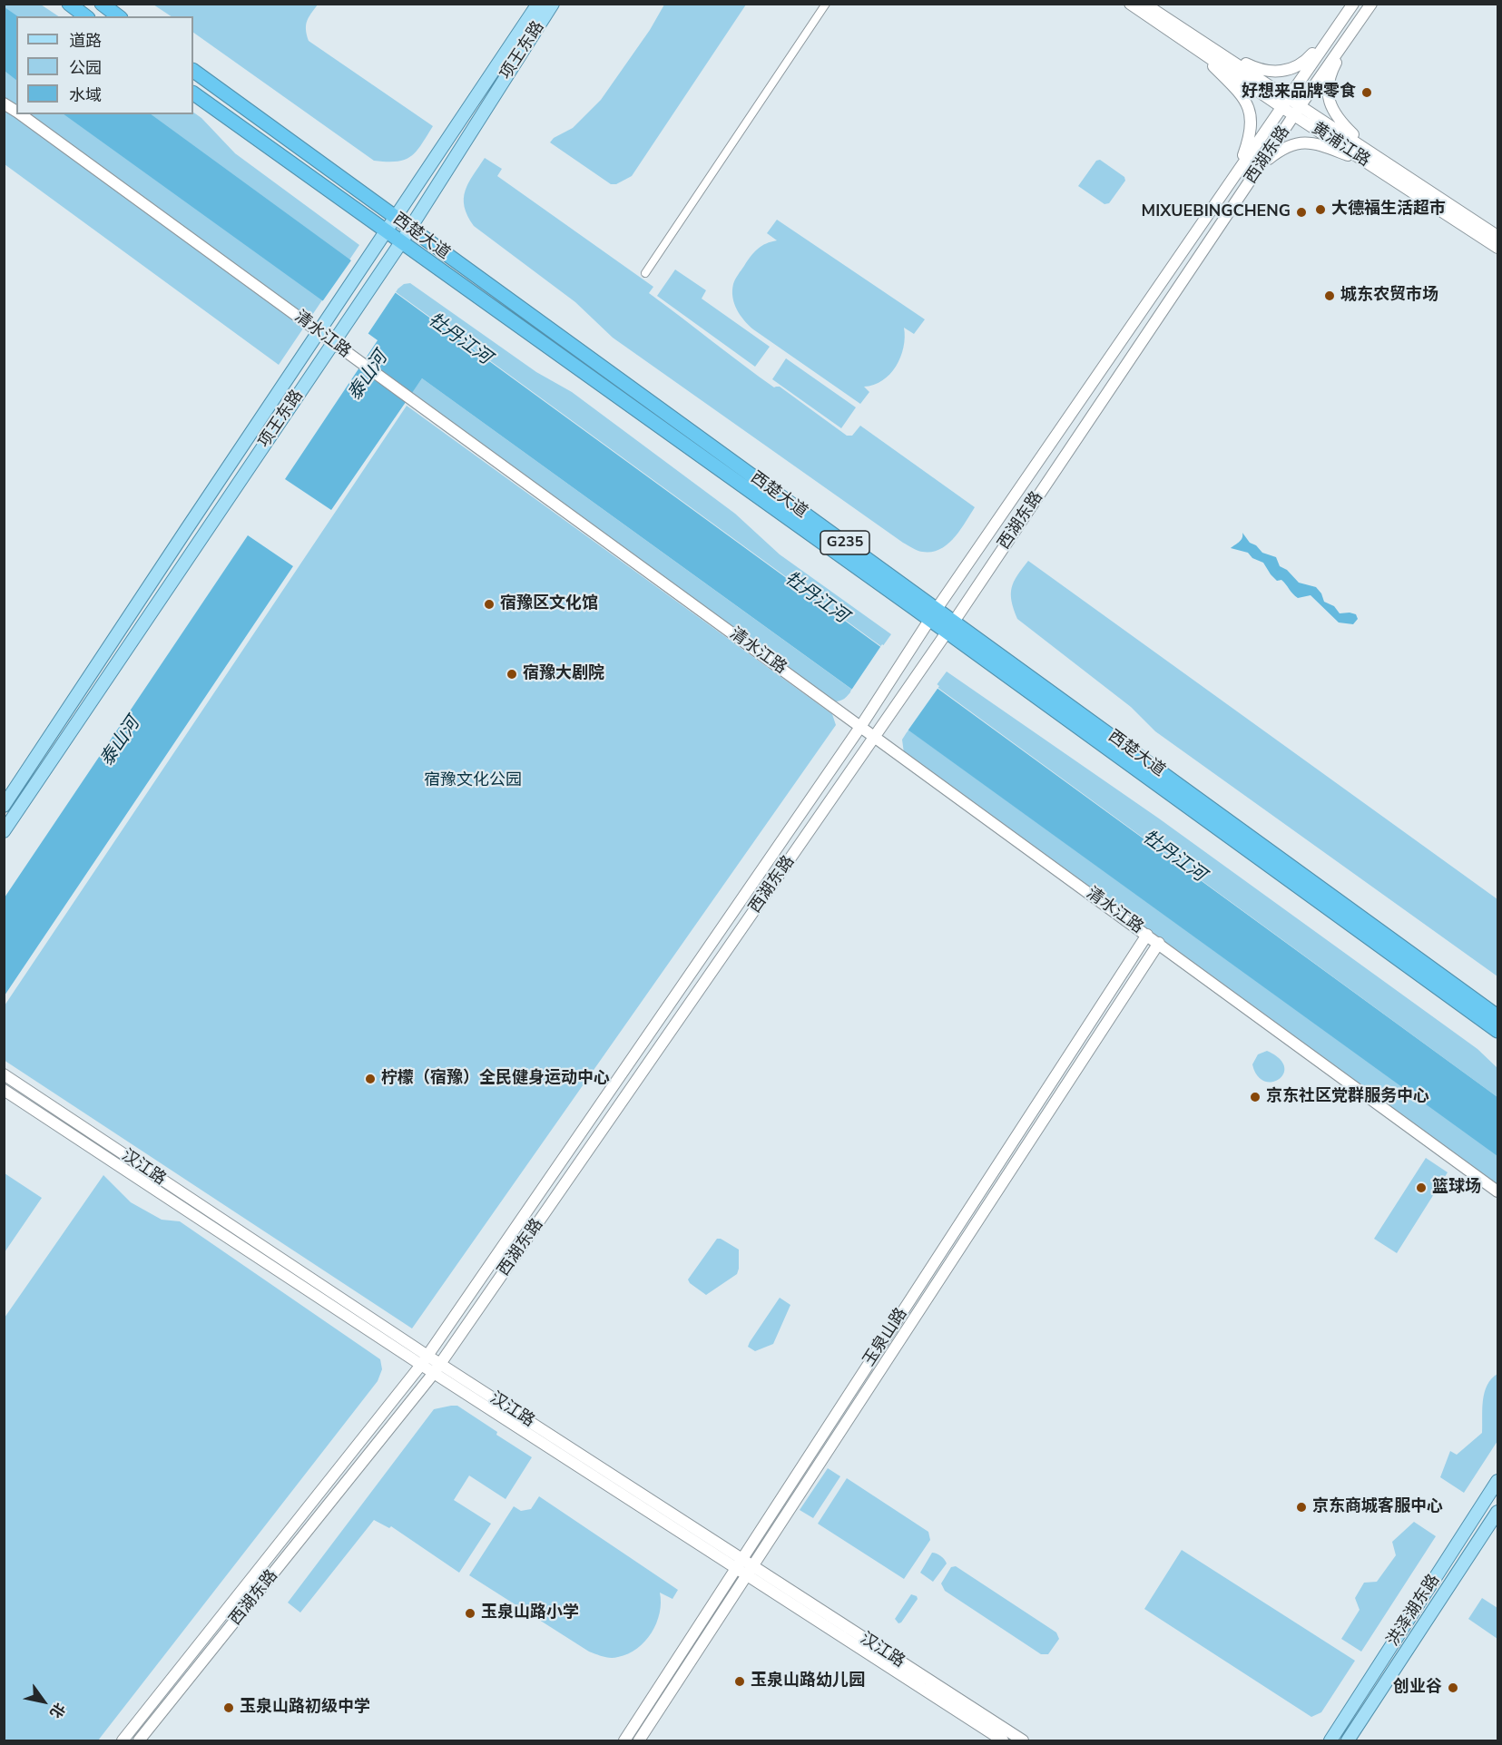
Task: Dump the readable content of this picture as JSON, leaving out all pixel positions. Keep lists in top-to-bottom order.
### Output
{
  "streets": {
    "highway": ["西楚大道", "G235"],
    "main road": ["项王东路", "洪泽湖东路"],
    "street": [
      "黄浦江路",
      "西湖东路",
      "清水江路",
      "汉江路",
      "玉泉山路"
    ]
  },
  "crossings": [
    ["项王东路", "西楚大道"],
    ["项王东路", "清水江路"],
    ["黄浦江路", "西湖东路"],
    ["西湖东路", "西楚大道"],
    ["西湖东路", "清水江路"],
    ["西湖东路", "汉江路"],
    ["清水江路", "玉泉山路"],
    ["汉江路", "玉泉山路"]
  ],
  "water": ["牡丹江河", "泰山河"],
  "parks": ["宿豫文化公园"],
  "places": [
    "好想来品牌零食",
    "大德福生活超市",
    "MIXUEBINGCHENG",
    "城东农贸市场",
    "宿豫区文化馆",
    "宿豫大剧院",
    "柠檬（宿豫）全民健身运动中心",
    "京东社区党群服务中心",
    "篮球场",
    "京东商城客服中心",
    "玉泉山路小学",
    "玉泉山路幼儿园",
    "创业谷",
    "玉泉山路初级中学"
  ],
  "legend": ["道路", "公园", "水域"],
  "north": "bottom right"
}
